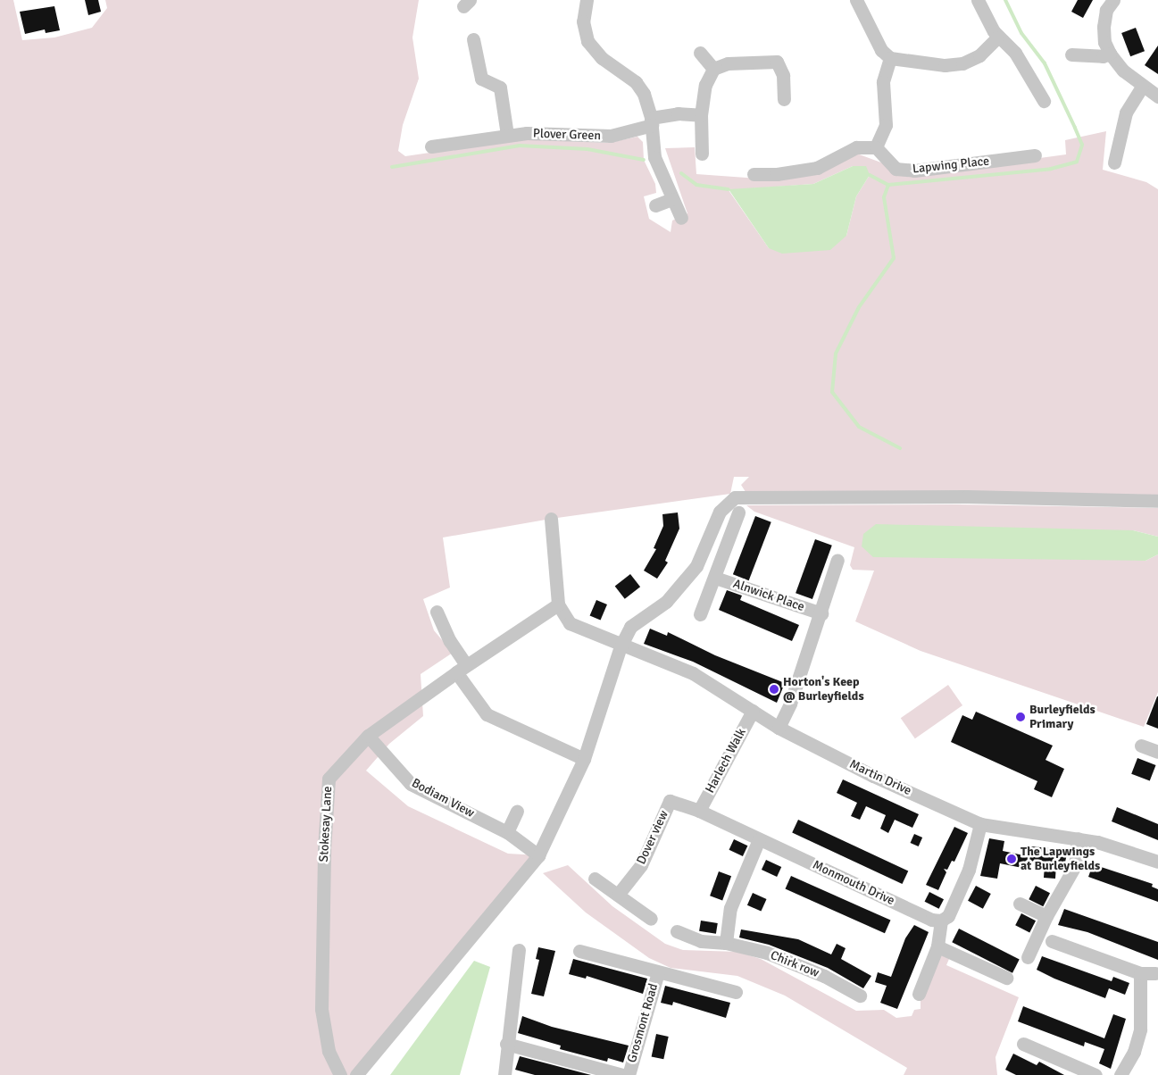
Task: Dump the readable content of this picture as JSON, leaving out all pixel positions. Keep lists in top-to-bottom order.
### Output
{
  "streets": {
    "street": [
      "Plover Green",
      "Lapwing Place",
      "Alnwick Place",
      "Harlech Walk",
      "Martin Drive",
      "Bodiam View",
      "Stokesay Lane",
      "Dover view",
      "Monmouth Drive",
      "Chirk row",
      "Grosmont Road"
    ]
  },
  "crossings": [
    ["Harlech Walk", "Martin Drive"],
    ["Harlech Walk", "Monmouth Drive"],
    ["Martin Drive", "Stokesay Lane"],
    ["Bodiam View", "Stokesay Lane"],
    ["Dover view", "Monmouth Drive"]
  ],
  "places": ["Horton's Keep @ Burleyfields", "Burleyfields Primary", "The Lapwings at Burleyfields"]
}
